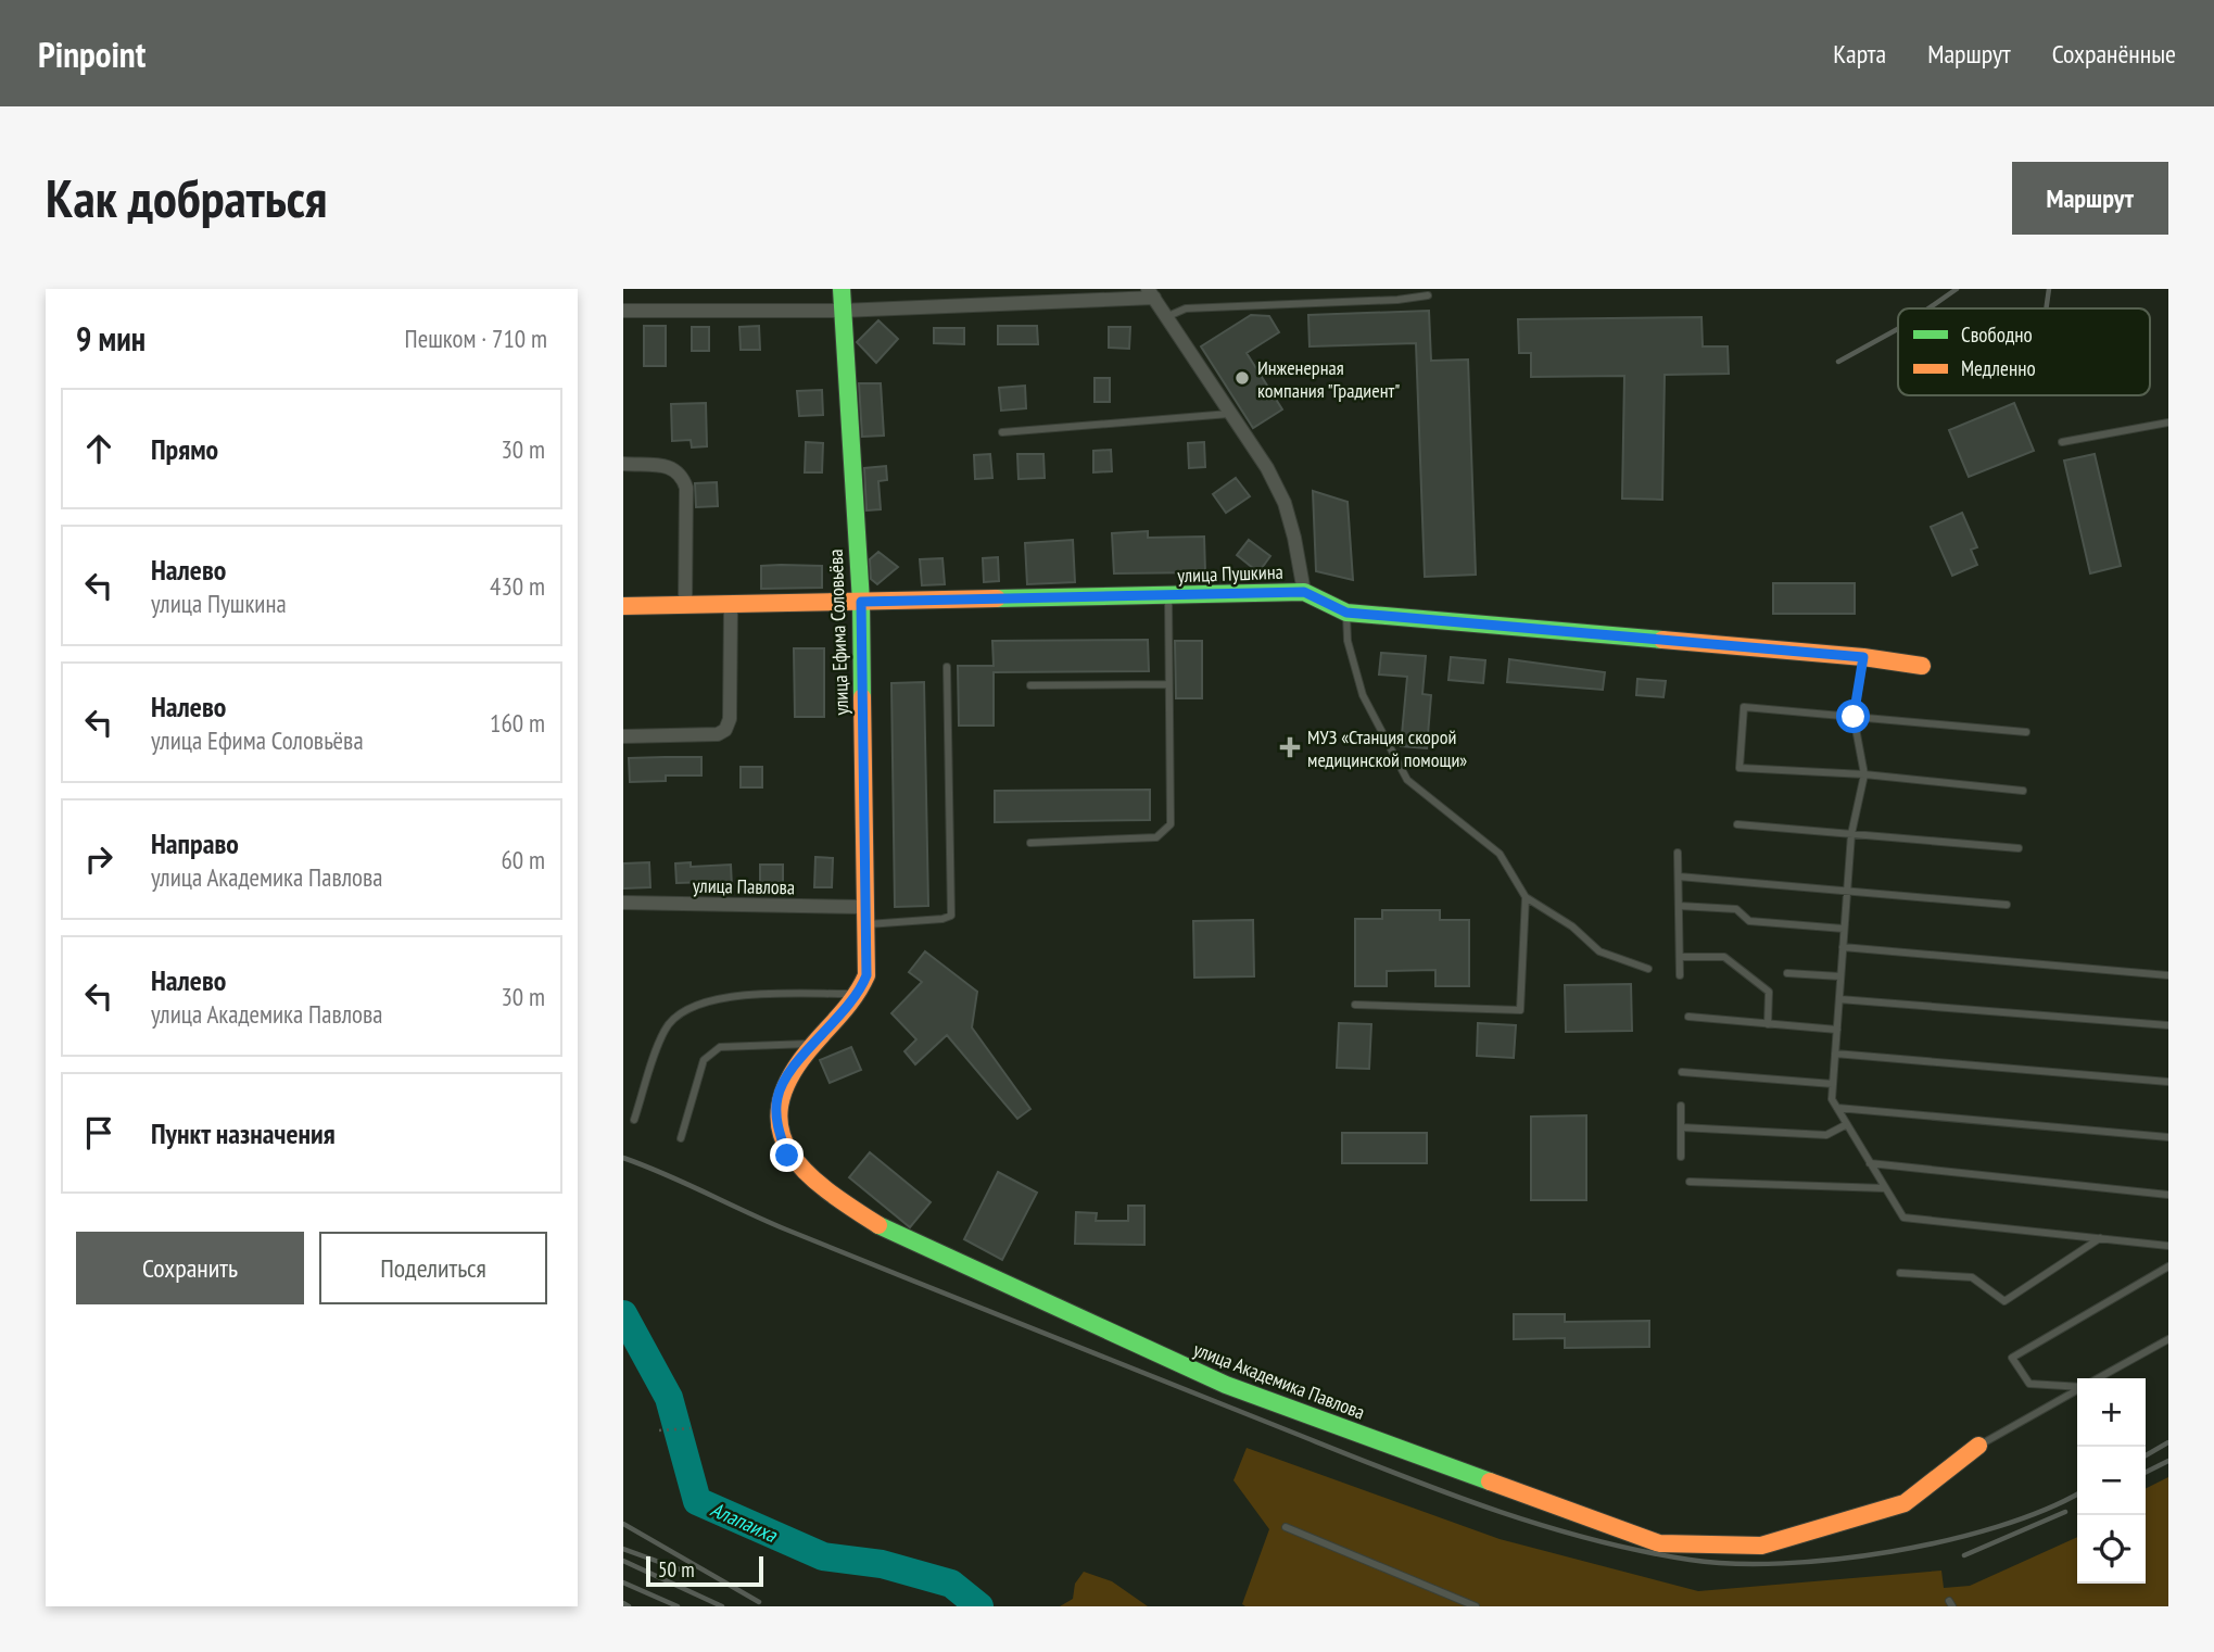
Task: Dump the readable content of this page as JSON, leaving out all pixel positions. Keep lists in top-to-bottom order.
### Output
{
  "streets": {
    "street": [
      "улица Пушкина",
      "улица Ефима Соловьёва",
      "улица Павлова",
      "улица Академика Павлова"
    ]
  },
  "crossings": [
    ["улица Пушкина", "улица Ефима Соловьёва"],
    ["улица Ефима Соловьёва", "улица Павлова"],
    ["улица Ефима Соловьёва", "улица Академика Павлова"]
  ],
  "water": ["Алапаиха"],
  "places": {
    "other": ["Инженерная компания \"Градиент\""],
    "health": ["МУЗ «Станция скорой медицинской помощи»"]
  },
  "legend": ["Свободно", "Медленно"],
  "scale_bar": "50 m",
  "page": {
    "header": "Pinpoint",
    "nav": ["Карта", "Маршрут", "Сохранённые"],
    "buttons": [
      "Маршрут",
      ["Сохранить", "Поделиться"]
    ],
    "title": "Как добраться",
    "heading": ["9 мин", "Пешком · 710 m"],
    "list": [
      ["Прямо", "30 m"],
      ["Налево", "улица Пушкина", "430 m"],
      ["Налево", "улица Ефима Соловьёва", "160 m"],
      ["Направо", "улица Академика Павлова", "60 m"],
      ["Налево", "улица Академика Павлова", "30 m"],
      "Пункт назначения"
    ],
    "map_buttons": ["+", "−"],
    "scale": "50 m"
  }
}
